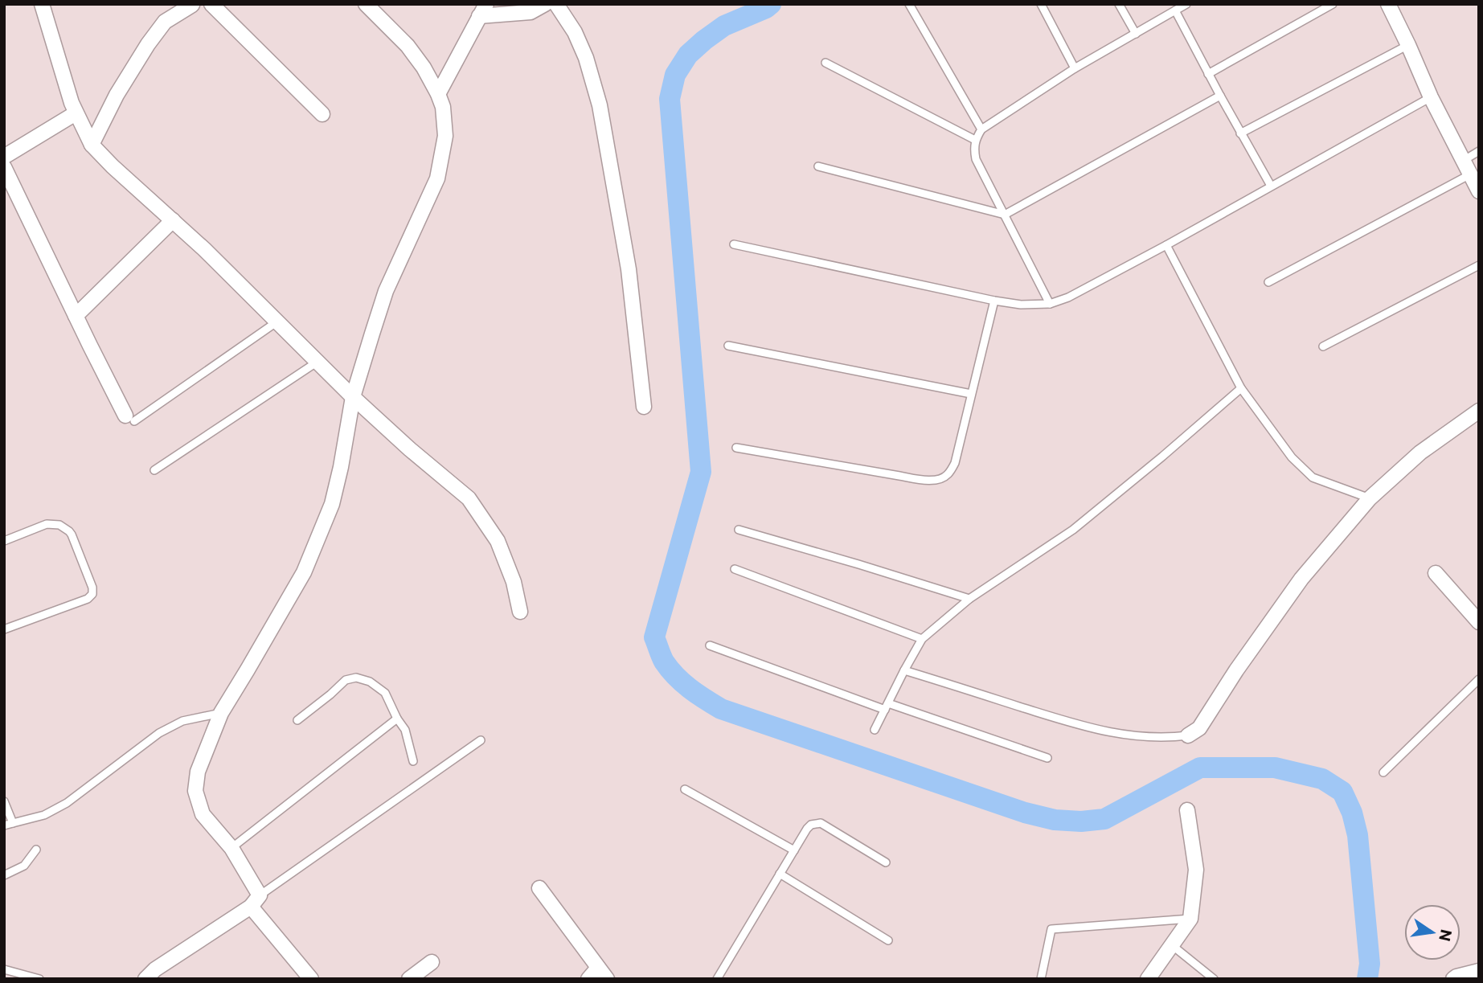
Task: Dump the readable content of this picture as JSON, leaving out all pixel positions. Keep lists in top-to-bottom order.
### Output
{
  "north": "right"
}
